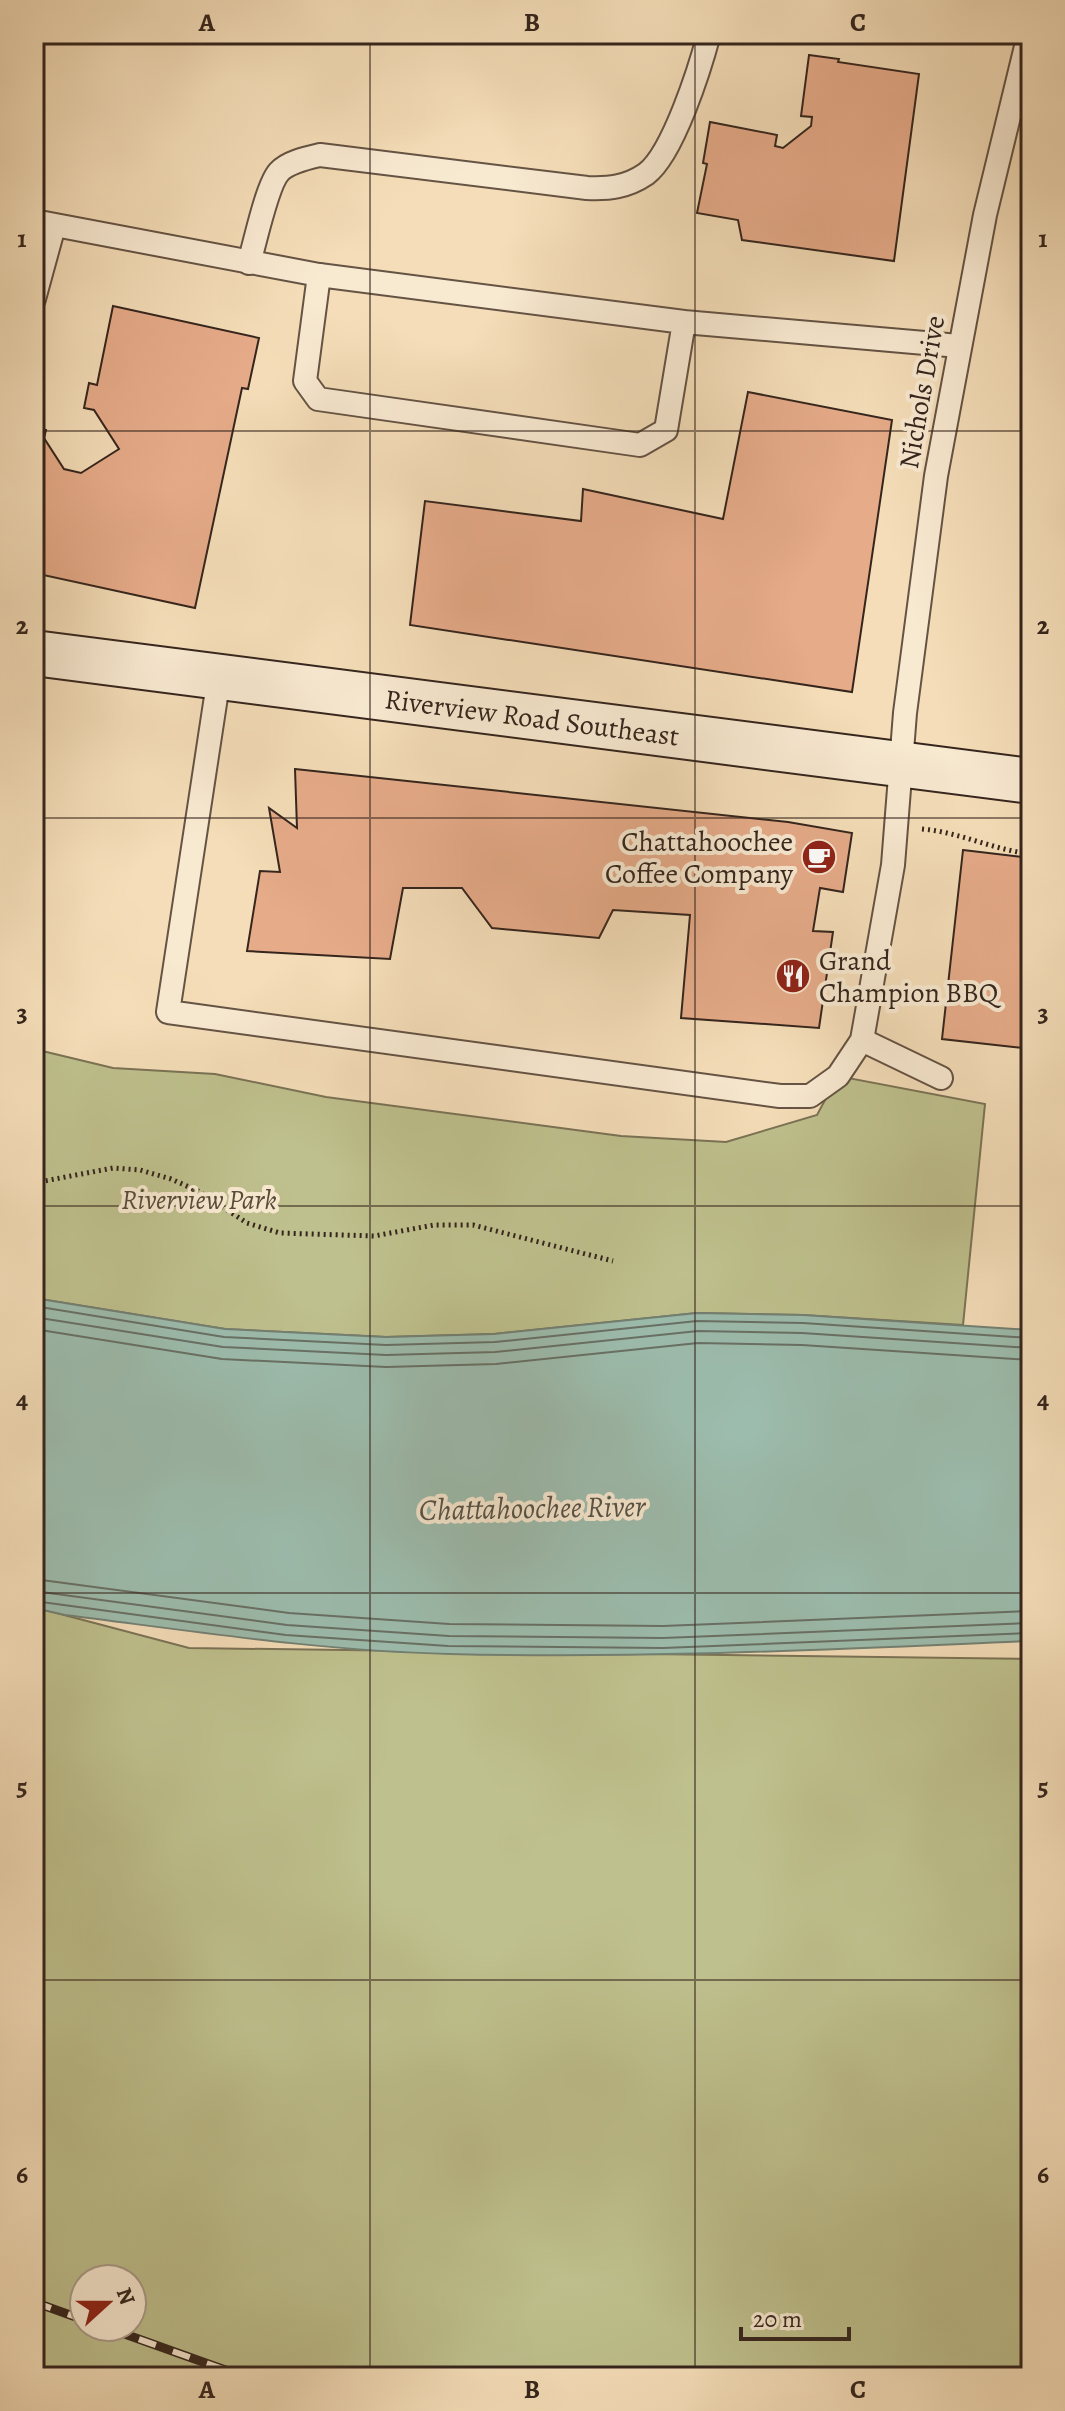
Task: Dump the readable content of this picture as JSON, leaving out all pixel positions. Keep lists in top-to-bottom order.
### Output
{
  "streets": {
    "street": ["Riverview Road Southeast"],
    "lane": ["Nichols Drive"]
  },
  "crossings": [
    ["Nichols Drive", "Riverview Road Southeast"]
  ],
  "water": ["Chattahoochee River"],
  "parks": ["Riverview Park"],
  "places": {
    "cafe": ["Chattahoochee Coffee Company"],
    "restaurant": ["Grand Champion BBQ"]
  },
  "scale_bar": "20 m",
  "north": "right",
  "grid": {
    "columns": ["A", "B", "C"],
    "rows": [
      "1",
      "2",
      "3",
      "4",
      "5",
      "6"
    ]
  }
}
